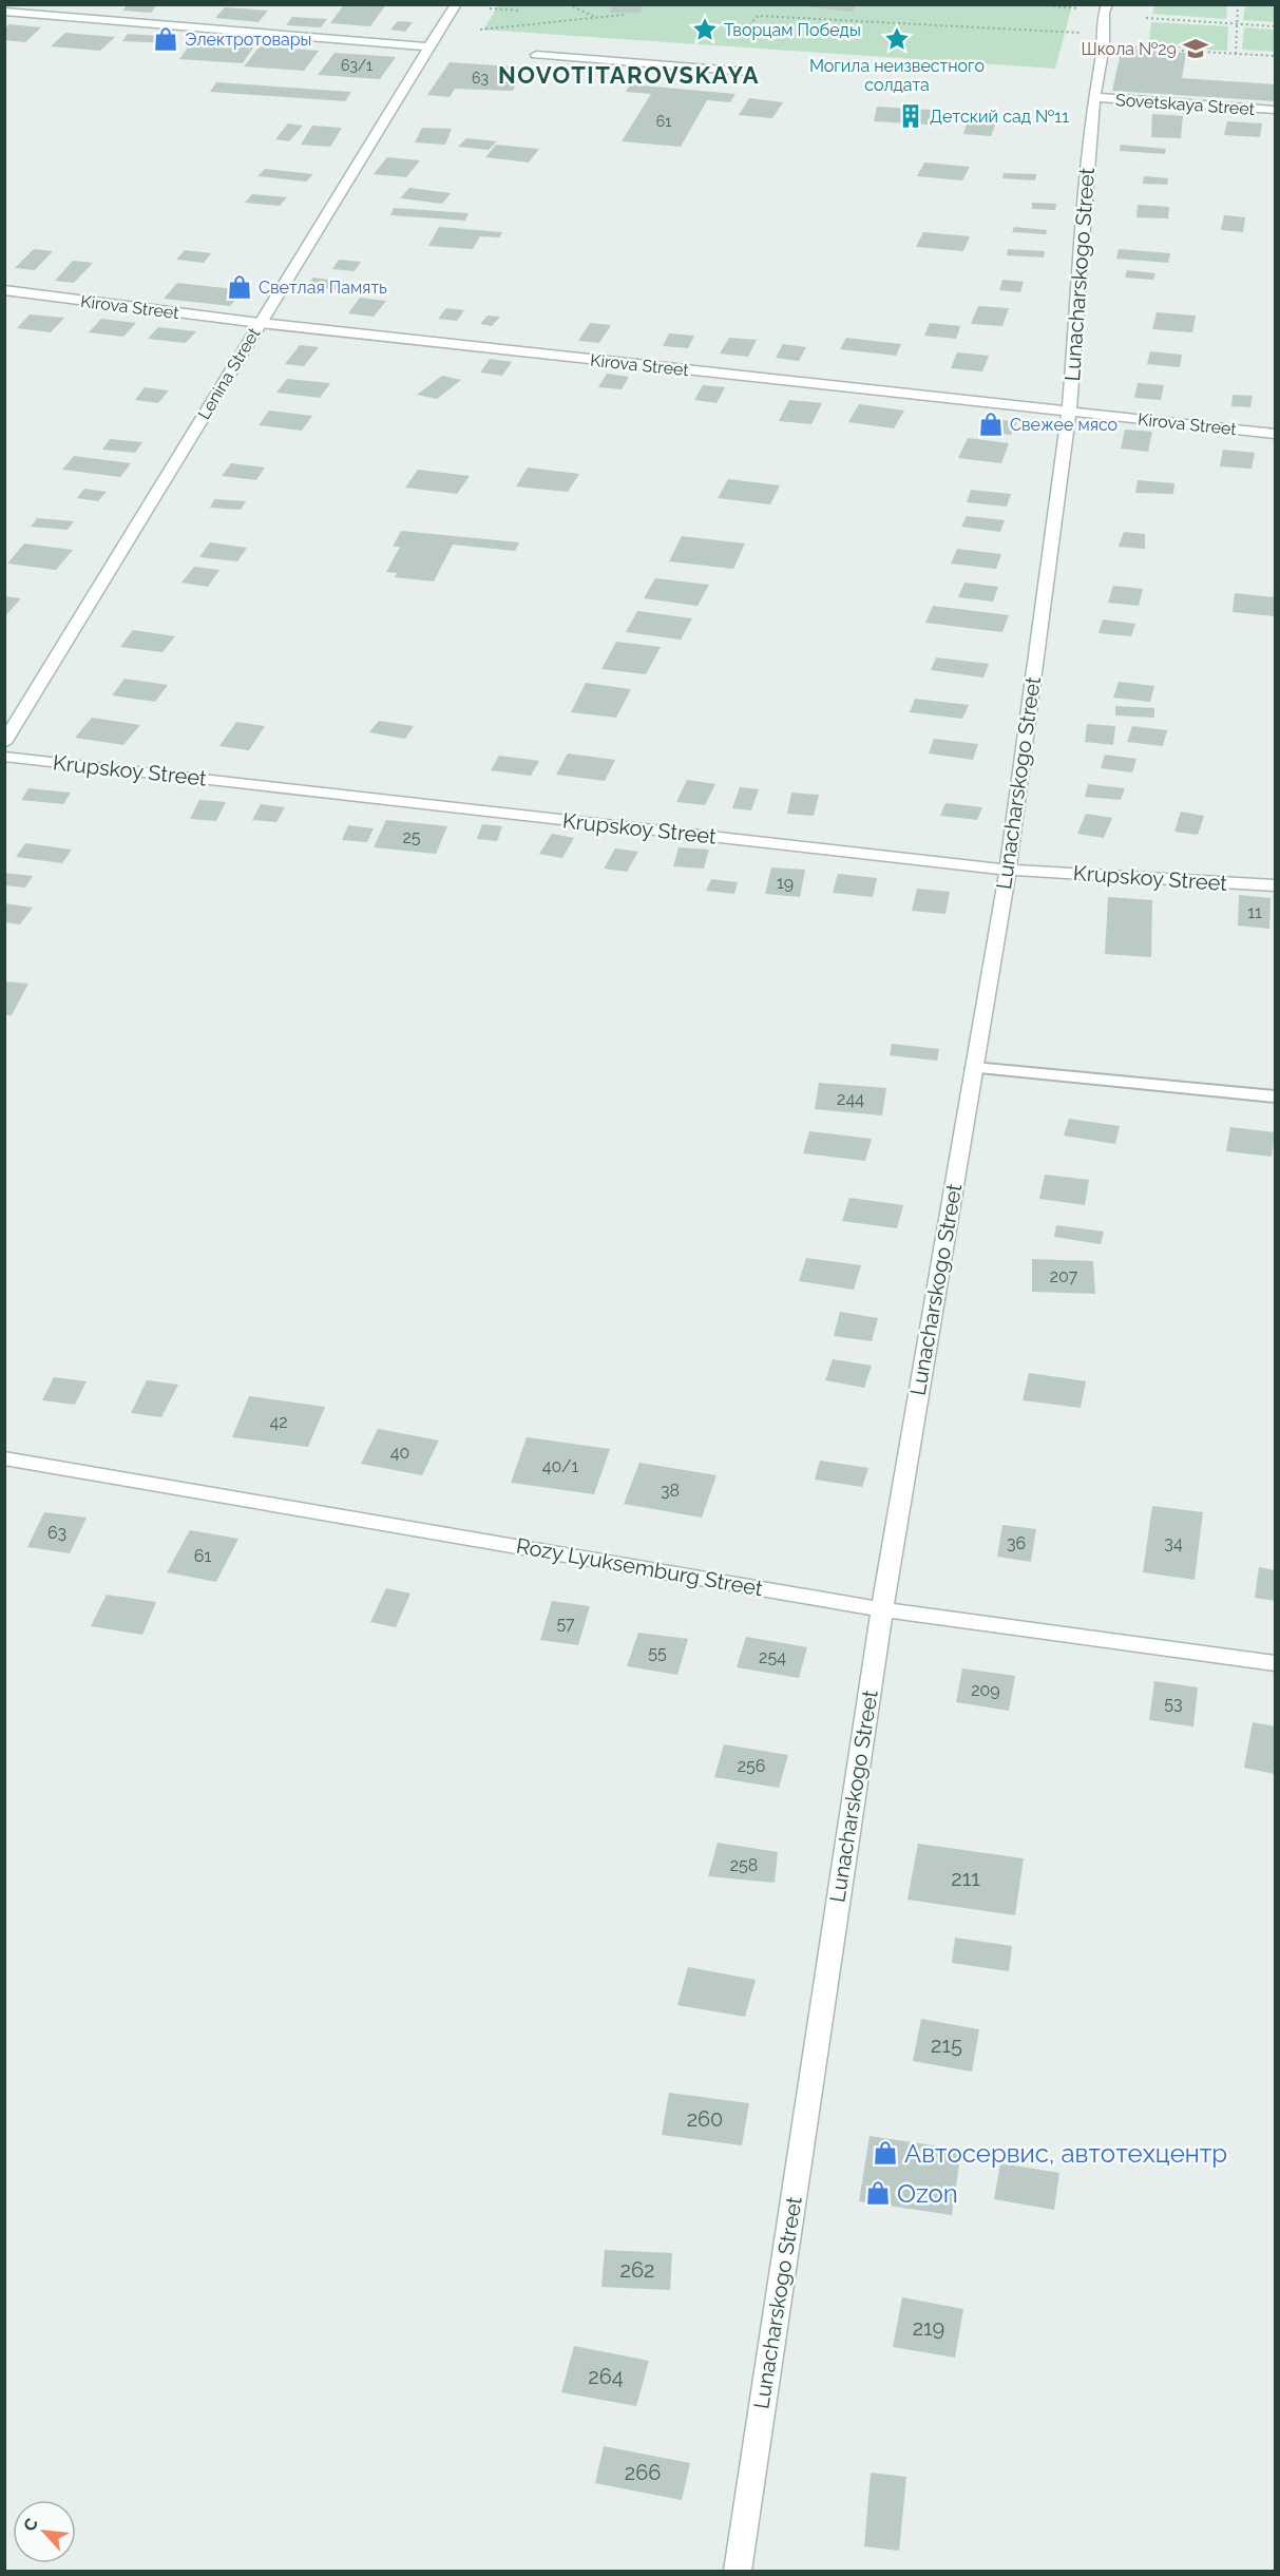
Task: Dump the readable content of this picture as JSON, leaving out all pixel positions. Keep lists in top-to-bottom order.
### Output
{
  "streets": {
    "street": [
      "Sovetskaya Street",
      "Lunacharskogo Street",
      "Kirova Street",
      "Lenina Street",
      "Krupskoy Street",
      "Rozy Lyuksemburg Street"
    ]
  },
  "crossings": [
    ["Sovetskaya Street", "Lunacharskogo Street"],
    ["Lunacharskogo Street", "Kirova Street"],
    ["Lunacharskogo Street", "Krupskoy Street"],
    ["Lunacharskogo Street", "Rozy Lyuksemburg Street"],
    ["Kirova Street", "Lenina Street"]
  ],
  "districts": ["NOVOTITAROVSKAYA"],
  "places": {
    "place": ["Творцам Победы", "Могила неизвестного солдата"],
    "shop": [
      "Электротовары",
      "Светлая Память",
      "Свежее мясо",
      "Автосервис, автотехцентр",
      "Ozon"
    ],
    "school or university": ["Школа №29"],
    "building": ["Детский сад №11"]
  },
  "house_numbers": [
    "63/1",
    "63",
    "61",
    "25",
    "19",
    "11",
    "244",
    "207",
    "42",
    "40",
    "40/1",
    "38",
    "63",
    "36",
    "34",
    "61",
    "57",
    "55",
    "254",
    "209",
    "53",
    "256",
    "258",
    "211",
    "215",
    "260",
    "262",
    "219",
    "264",
    "266"
  ],
  "north": "top left"
}
